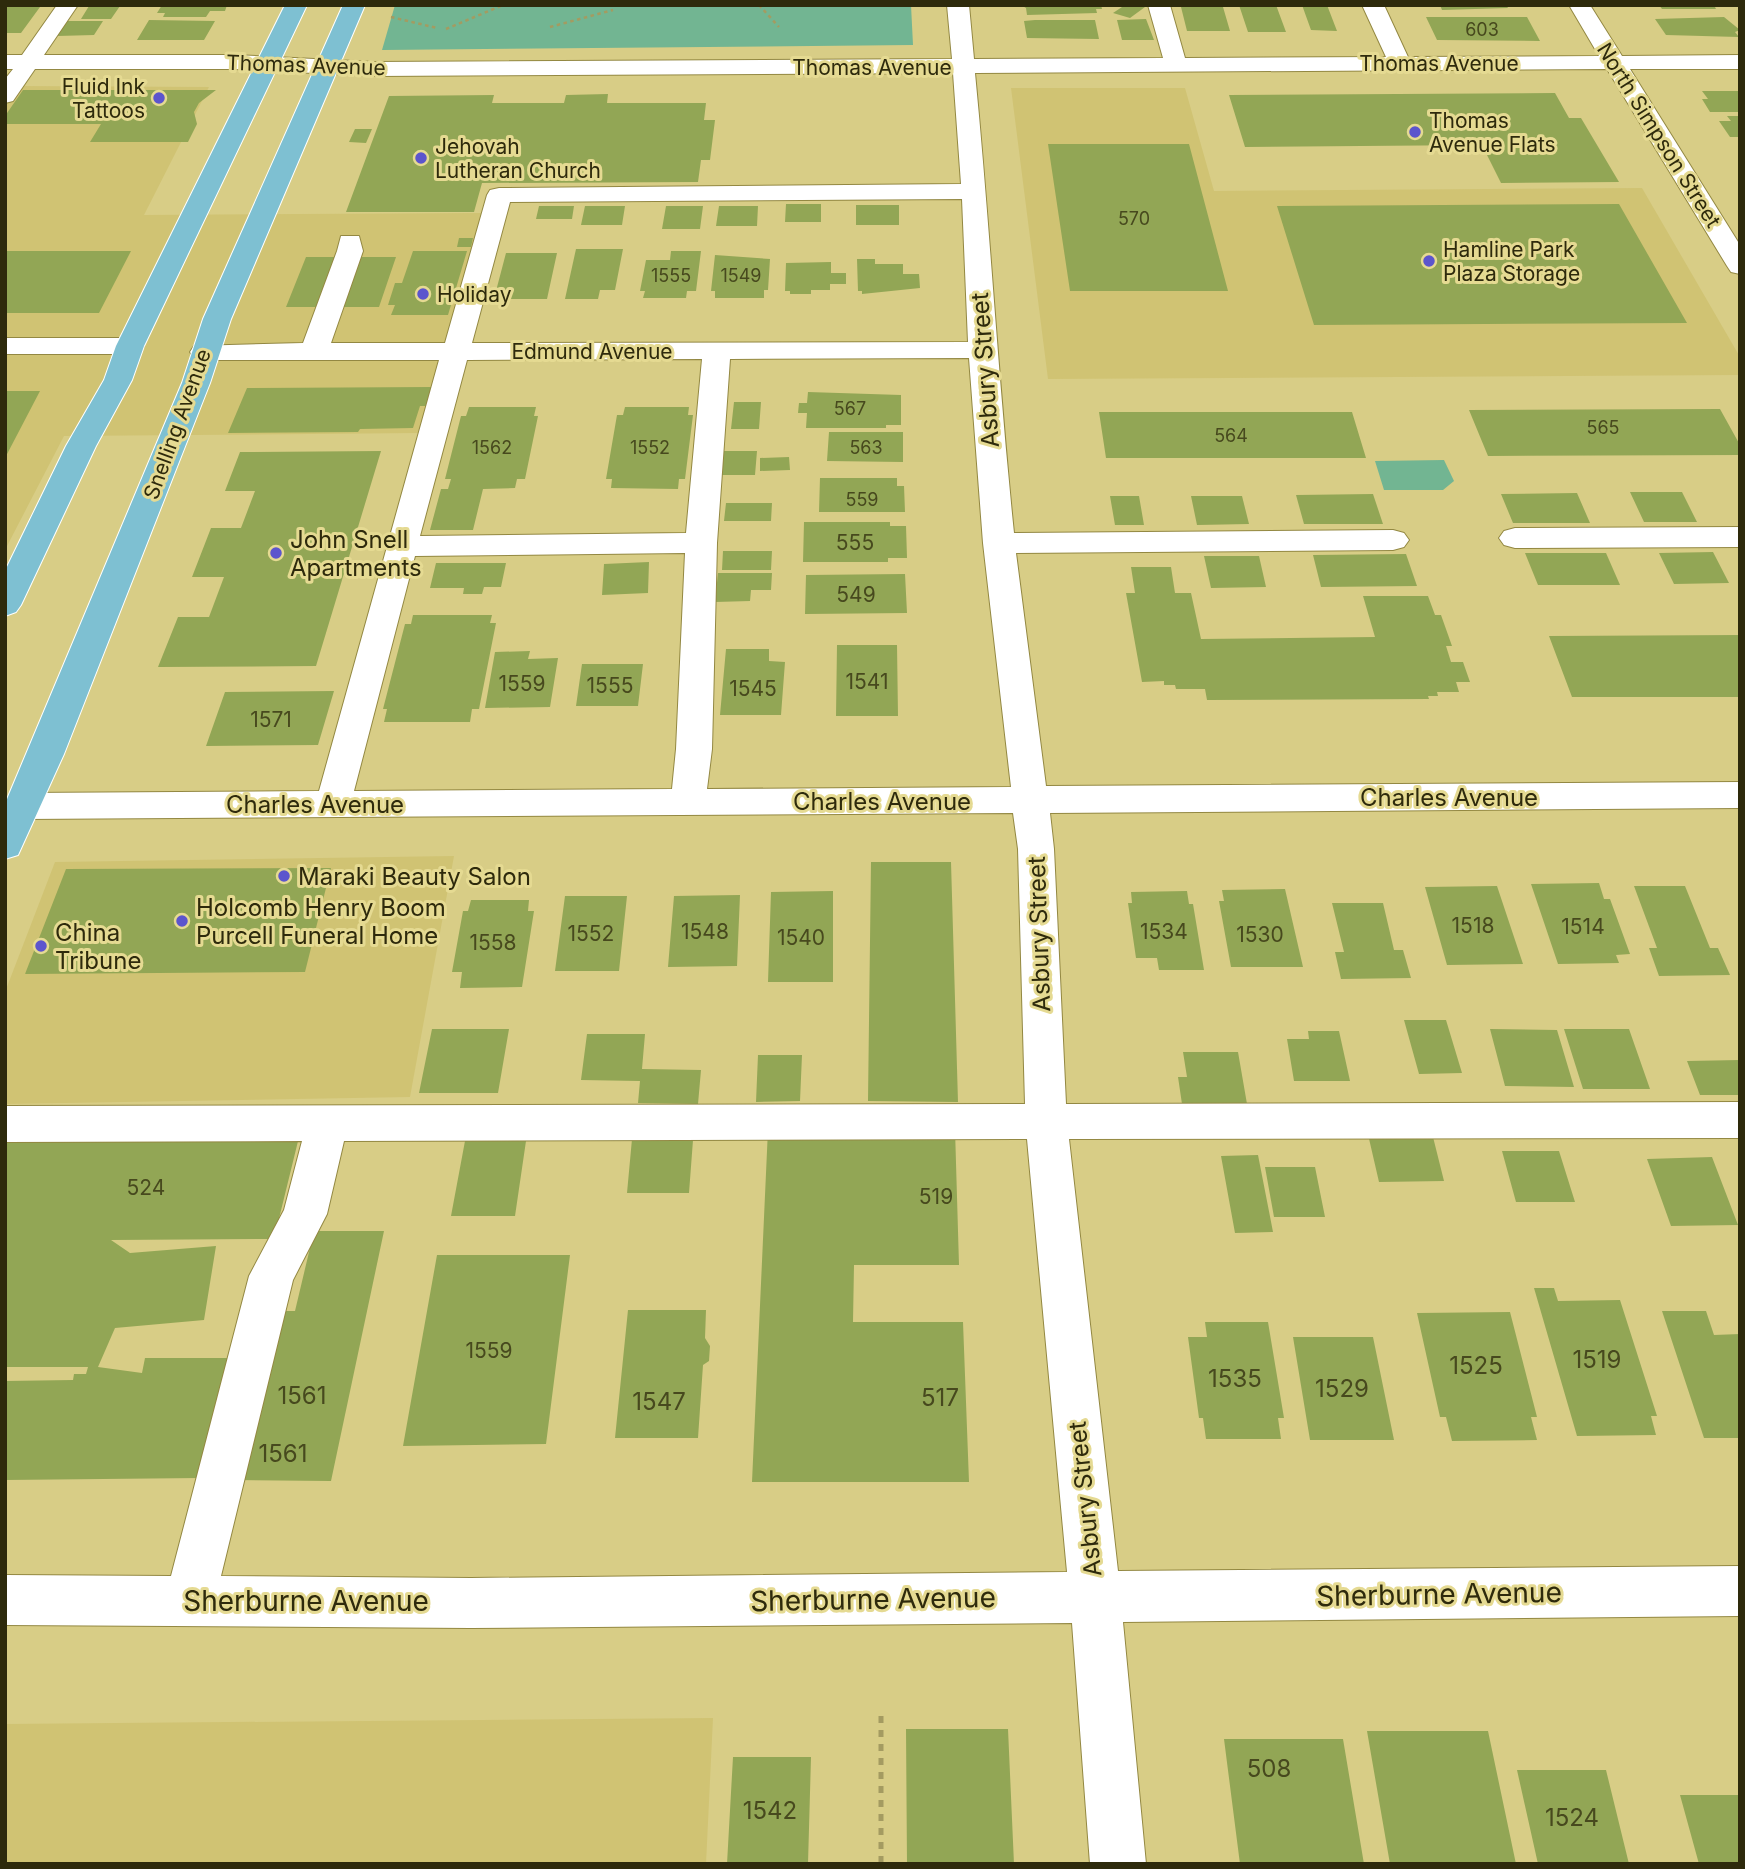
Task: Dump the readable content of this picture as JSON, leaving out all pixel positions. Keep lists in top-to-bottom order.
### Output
{
  "streets": {
    "main road": ["Snelling Avenue"],
    "street": [
      "Thomas Avenue",
      "North Simpson Street",
      "Edmund Avenue",
      "Asbury Street",
      "Charles Avenue",
      "Sherburne Avenue"
    ]
  },
  "crossings": [
    ["Thomas Avenue", "North Simpson Street"],
    ["Thomas Avenue", "Asbury Street"],
    ["Thomas Avenue", "Snelling Avenue"],
    ["Edmund Avenue", "Asbury Street"],
    ["Edmund Avenue", "Snelling Avenue"],
    ["Asbury Street", "Charles Avenue"],
    ["Asbury Street", "Sherburne Avenue"],
    ["Snelling Avenue", "Charles Avenue"]
  ],
  "places": [
    "Fluid Ink Tattoos",
    "Thomas Avenue Flats",
    "Jehovah Lutheran Church",
    "Hamline Park Plaza Storage",
    "Holiday",
    "John Snell Apartments",
    "Maraki Beauty Salon",
    "Holcomb Henry Boom Purcell Funeral Home",
    "China Tribune"
  ],
  "house_numbers": [
    "603",
    "570",
    "1555",
    "1549",
    "567",
    "565",
    "564",
    "1562",
    "1552",
    "563",
    "559",
    "555",
    "549",
    "1541",
    "1559",
    "1555",
    "1545",
    "1571",
    "1518",
    "1514",
    "1548",
    "1534",
    "1552",
    "1530",
    "1540",
    "1558",
    "524",
    "519",
    "1559",
    "1519",
    "1525",
    "1535",
    "1529",
    "1561",
    "517",
    "1547",
    "1561",
    "508",
    "1542",
    "1524"
  ]
}
